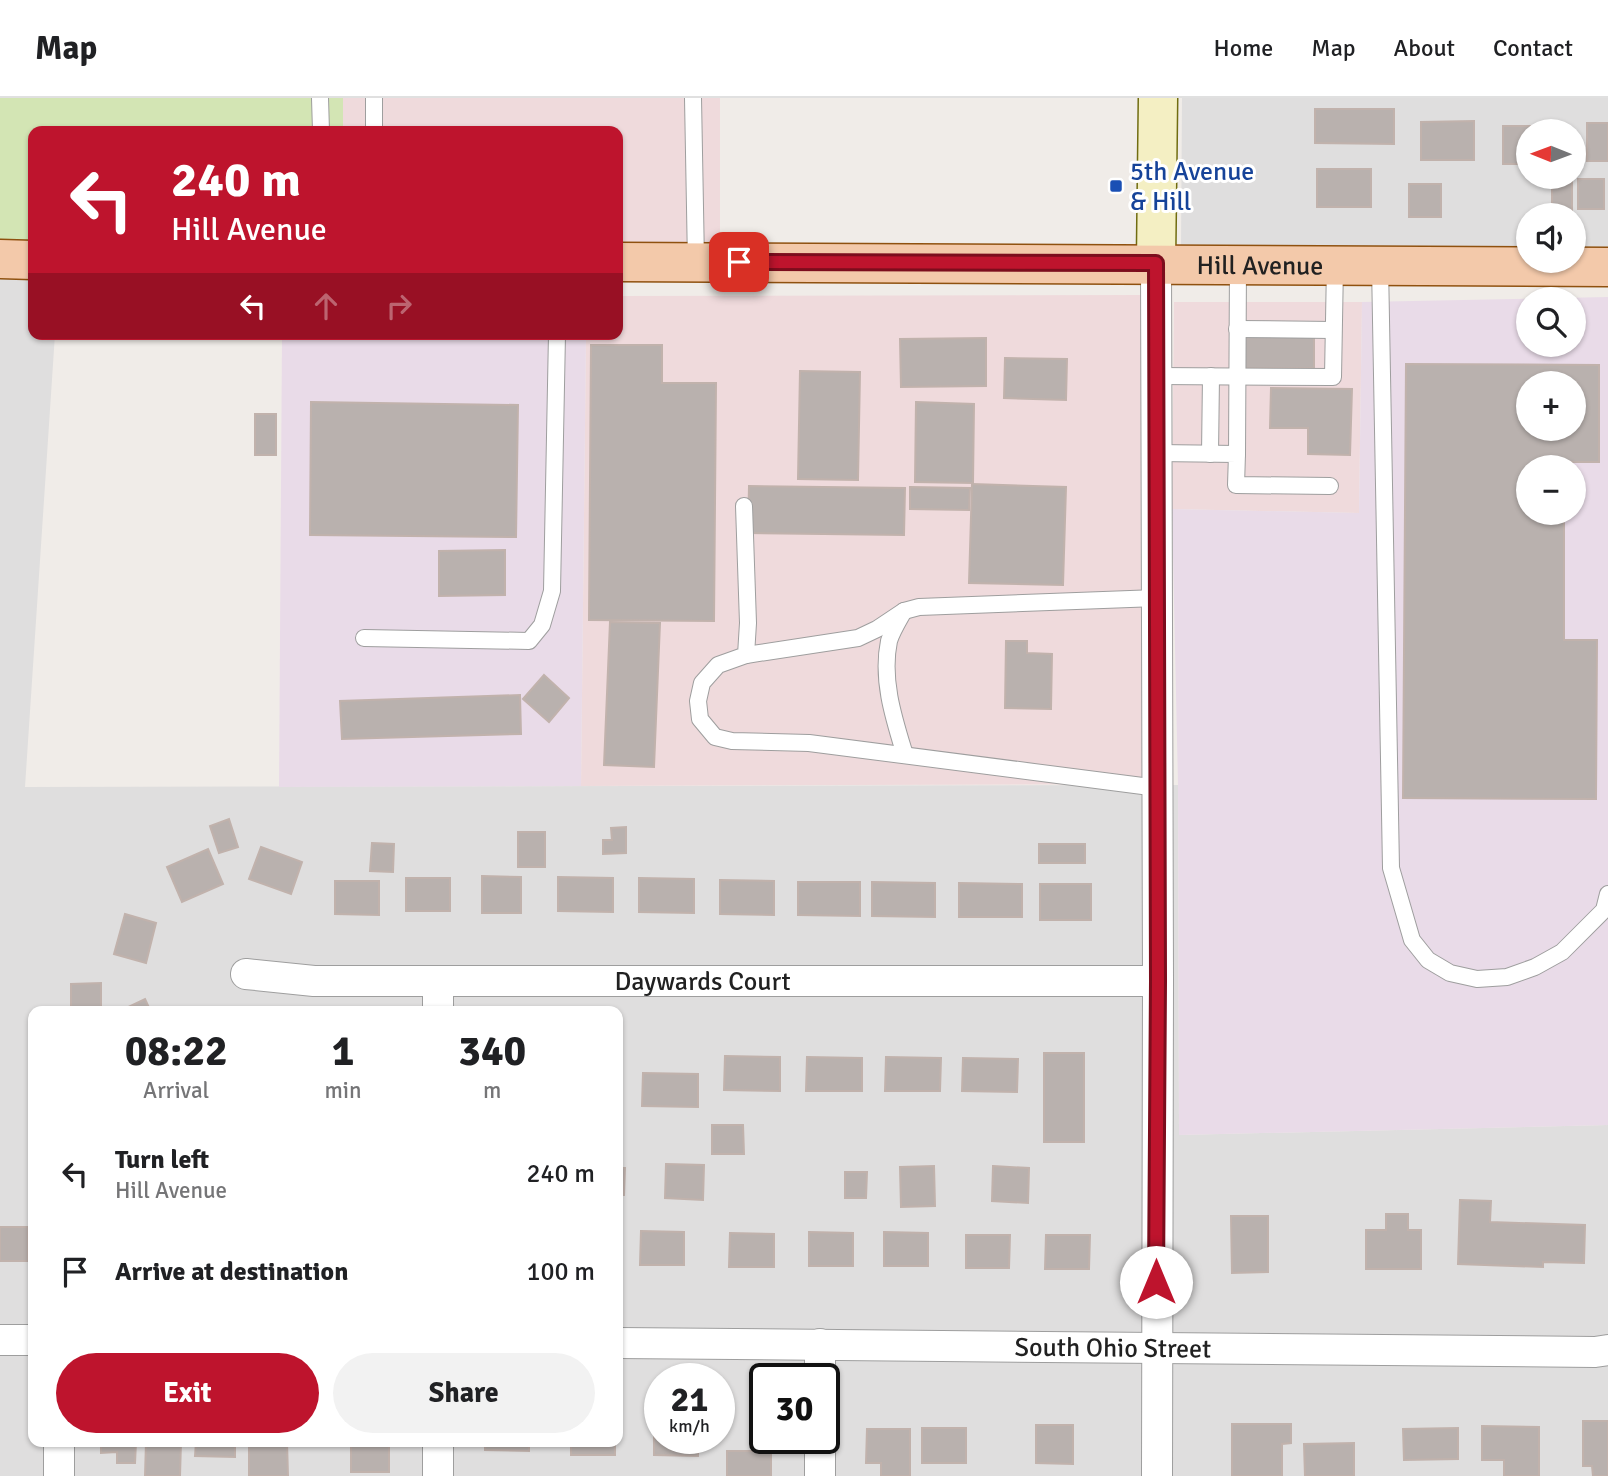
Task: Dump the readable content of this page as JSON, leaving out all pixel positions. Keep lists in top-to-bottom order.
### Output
{
  "streets": {
    "main road": ["Hill Avenue"],
    "street": ["Daywards Court", "South Ohio Street"]
  },
  "places": {
    "transit": ["5th Avenue & Hill"]
  },
  "north": "left",
  "page": {
    "header": "Map",
    "nav": [
      "Home",
      "Map",
      "About",
      "Contact"
    ],
    "map_buttons": ["+", "−"],
    "turn": ["240 m", "Hill Avenue"],
    "eta": [
      "08:22",
      "Arrival",
      "1",
      "min",
      "340",
      "m"
    ],
    "list": [
      {
        "name": "Turn left",
        "note": "Hill Avenue",
        "value": "240 m"
      },
      {
        "name": "Arrive at destination",
        "value": "100 m"
      }
    ],
    "buttons": ["Exit", "Share"],
    "speed": "21 km/h",
    "limit": "30"
  }
}
